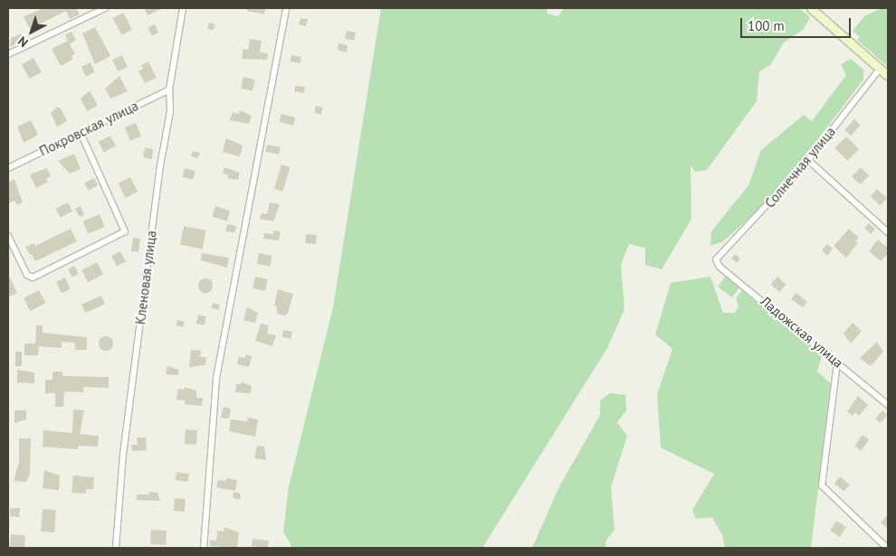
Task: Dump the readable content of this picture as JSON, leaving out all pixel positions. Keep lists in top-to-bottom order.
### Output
{
  "streets": {
    "street": [
      "Покровская улица",
      "Солнечная улица",
      "Кленовая улица",
      "Ладожская улица"
    ]
  },
  "crossings": [
    ["Покровская улица", "Кленовая улица"],
    ["Солнечная улица", "Ладожская улица"]
  ],
  "scale_bar": "100 m",
  "north": "bottom left"
}
